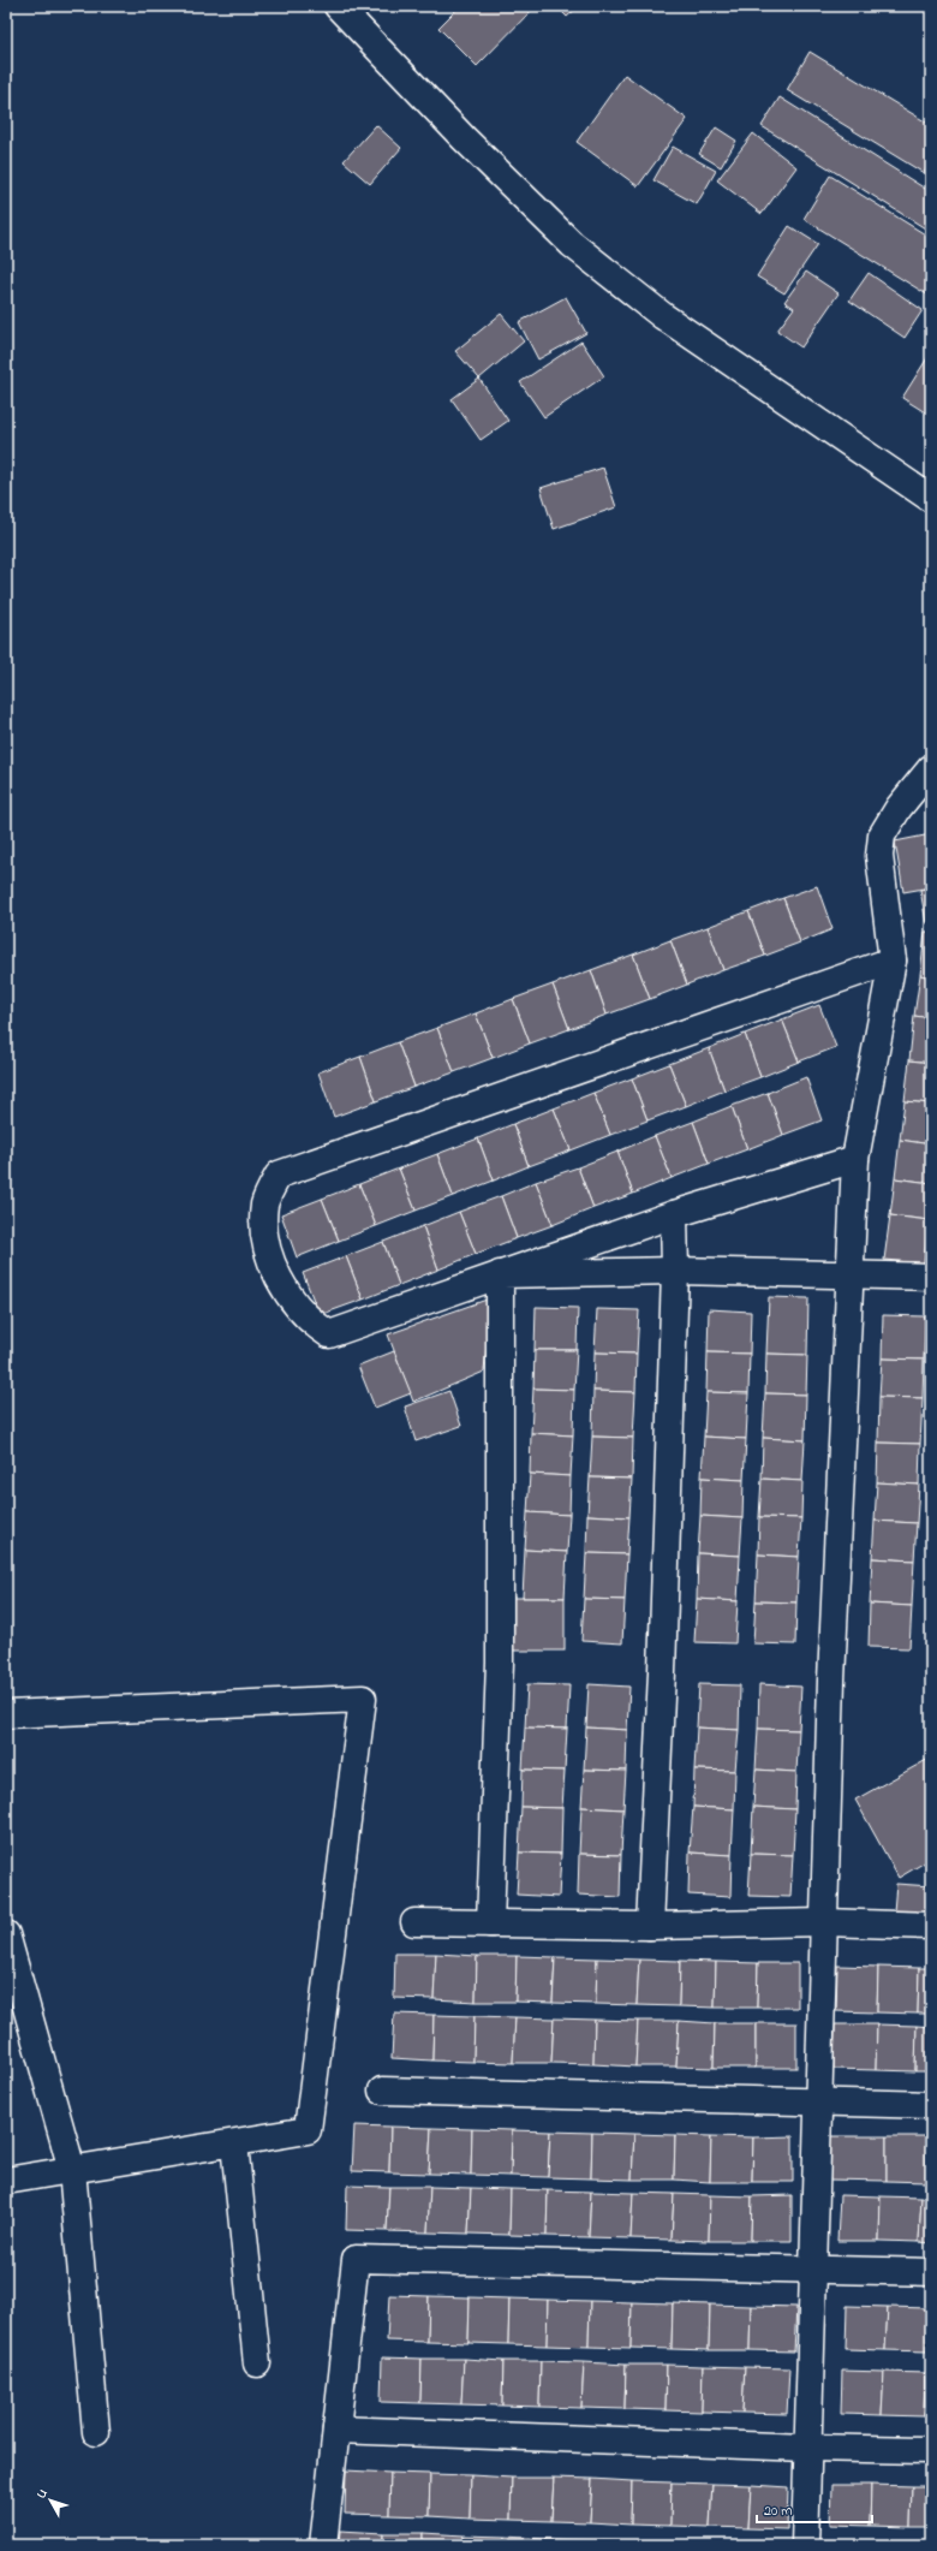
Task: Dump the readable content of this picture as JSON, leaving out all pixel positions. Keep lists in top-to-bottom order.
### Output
{
  "scale_bar": "20 m",
  "north": "top left"
}
